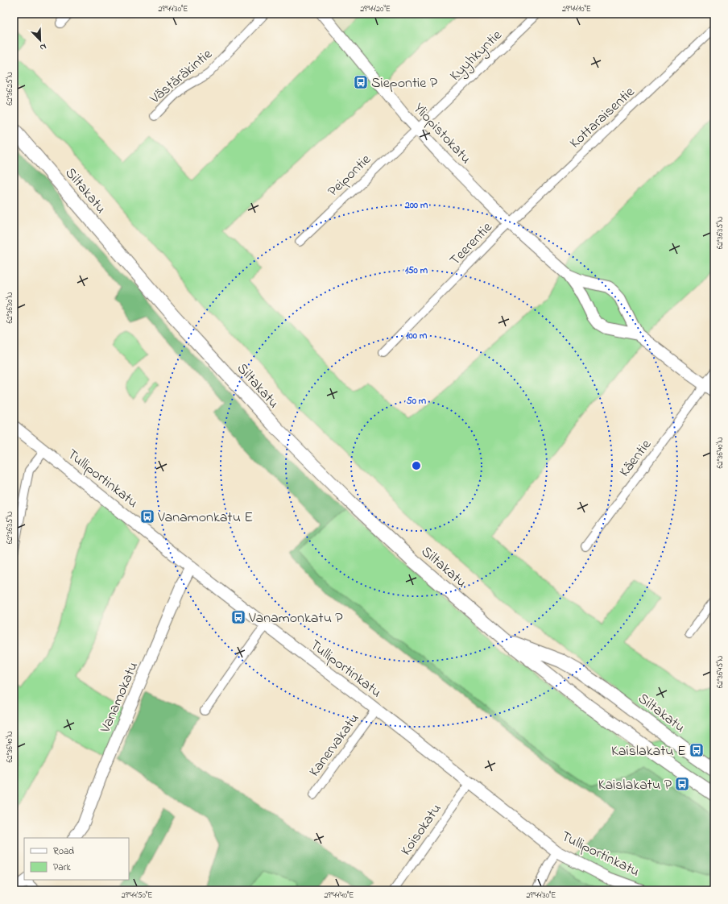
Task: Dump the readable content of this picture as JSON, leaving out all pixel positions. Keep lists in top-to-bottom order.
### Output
{
  "streets": {
    "main road": ["Siltakatu"],
    "street": [
      "Kyyhkyntie",
      "Västäräkintie",
      "Kottaraisentie",
      "Yliopistokatu",
      "Peipontie",
      "Teerentie",
      "Käentie",
      "Tulliportinkatu",
      "Vanamokatu",
      "Kanervakatu",
      "Koisokatu"
    ]
  },
  "crossings": [
    ["Kyyhkyntie", "Yliopistokatu"],
    ["Kyyhkyntie", "Peipontie"],
    ["Kottaraisentie", "Yliopistokatu"],
    ["Kottaraisentie", "Teerentie"],
    ["Yliopistokatu", "Peipontie"],
    ["Yliopistokatu", "Teerentie"],
    ["Yliopistokatu", "Käentie"],
    ["Tulliportinkatu", "Vanamokatu"],
    ["Tulliportinkatu", "Kanervakatu"],
    ["Tulliportinkatu", "Koisokatu"]
  ],
  "places": {
    "bus stop": [
      "Siepontie P",
      "Vanamonkatu E",
      "Vanamonkatu P",
      "Kaislakatu E",
      "Kaislakatu P"
    ]
  },
  "legend": ["Road", "Park"],
  "north": "bottom right",
  "coordinates": [
    "29°44'30\"E",
    "29°44'20\"E",
    "29°44'10\"E",
    "62°36'25\"N",
    "62°36'35\"N",
    "62°36'30\"N",
    "62°36'40\"N",
    "62°36'45\"N",
    "29°44'50\"E",
    "29°44'40\"E"
  ],
  "rings": [
    "200 m",
    "150 m",
    "100 m",
    "50 m"
  ]
}
